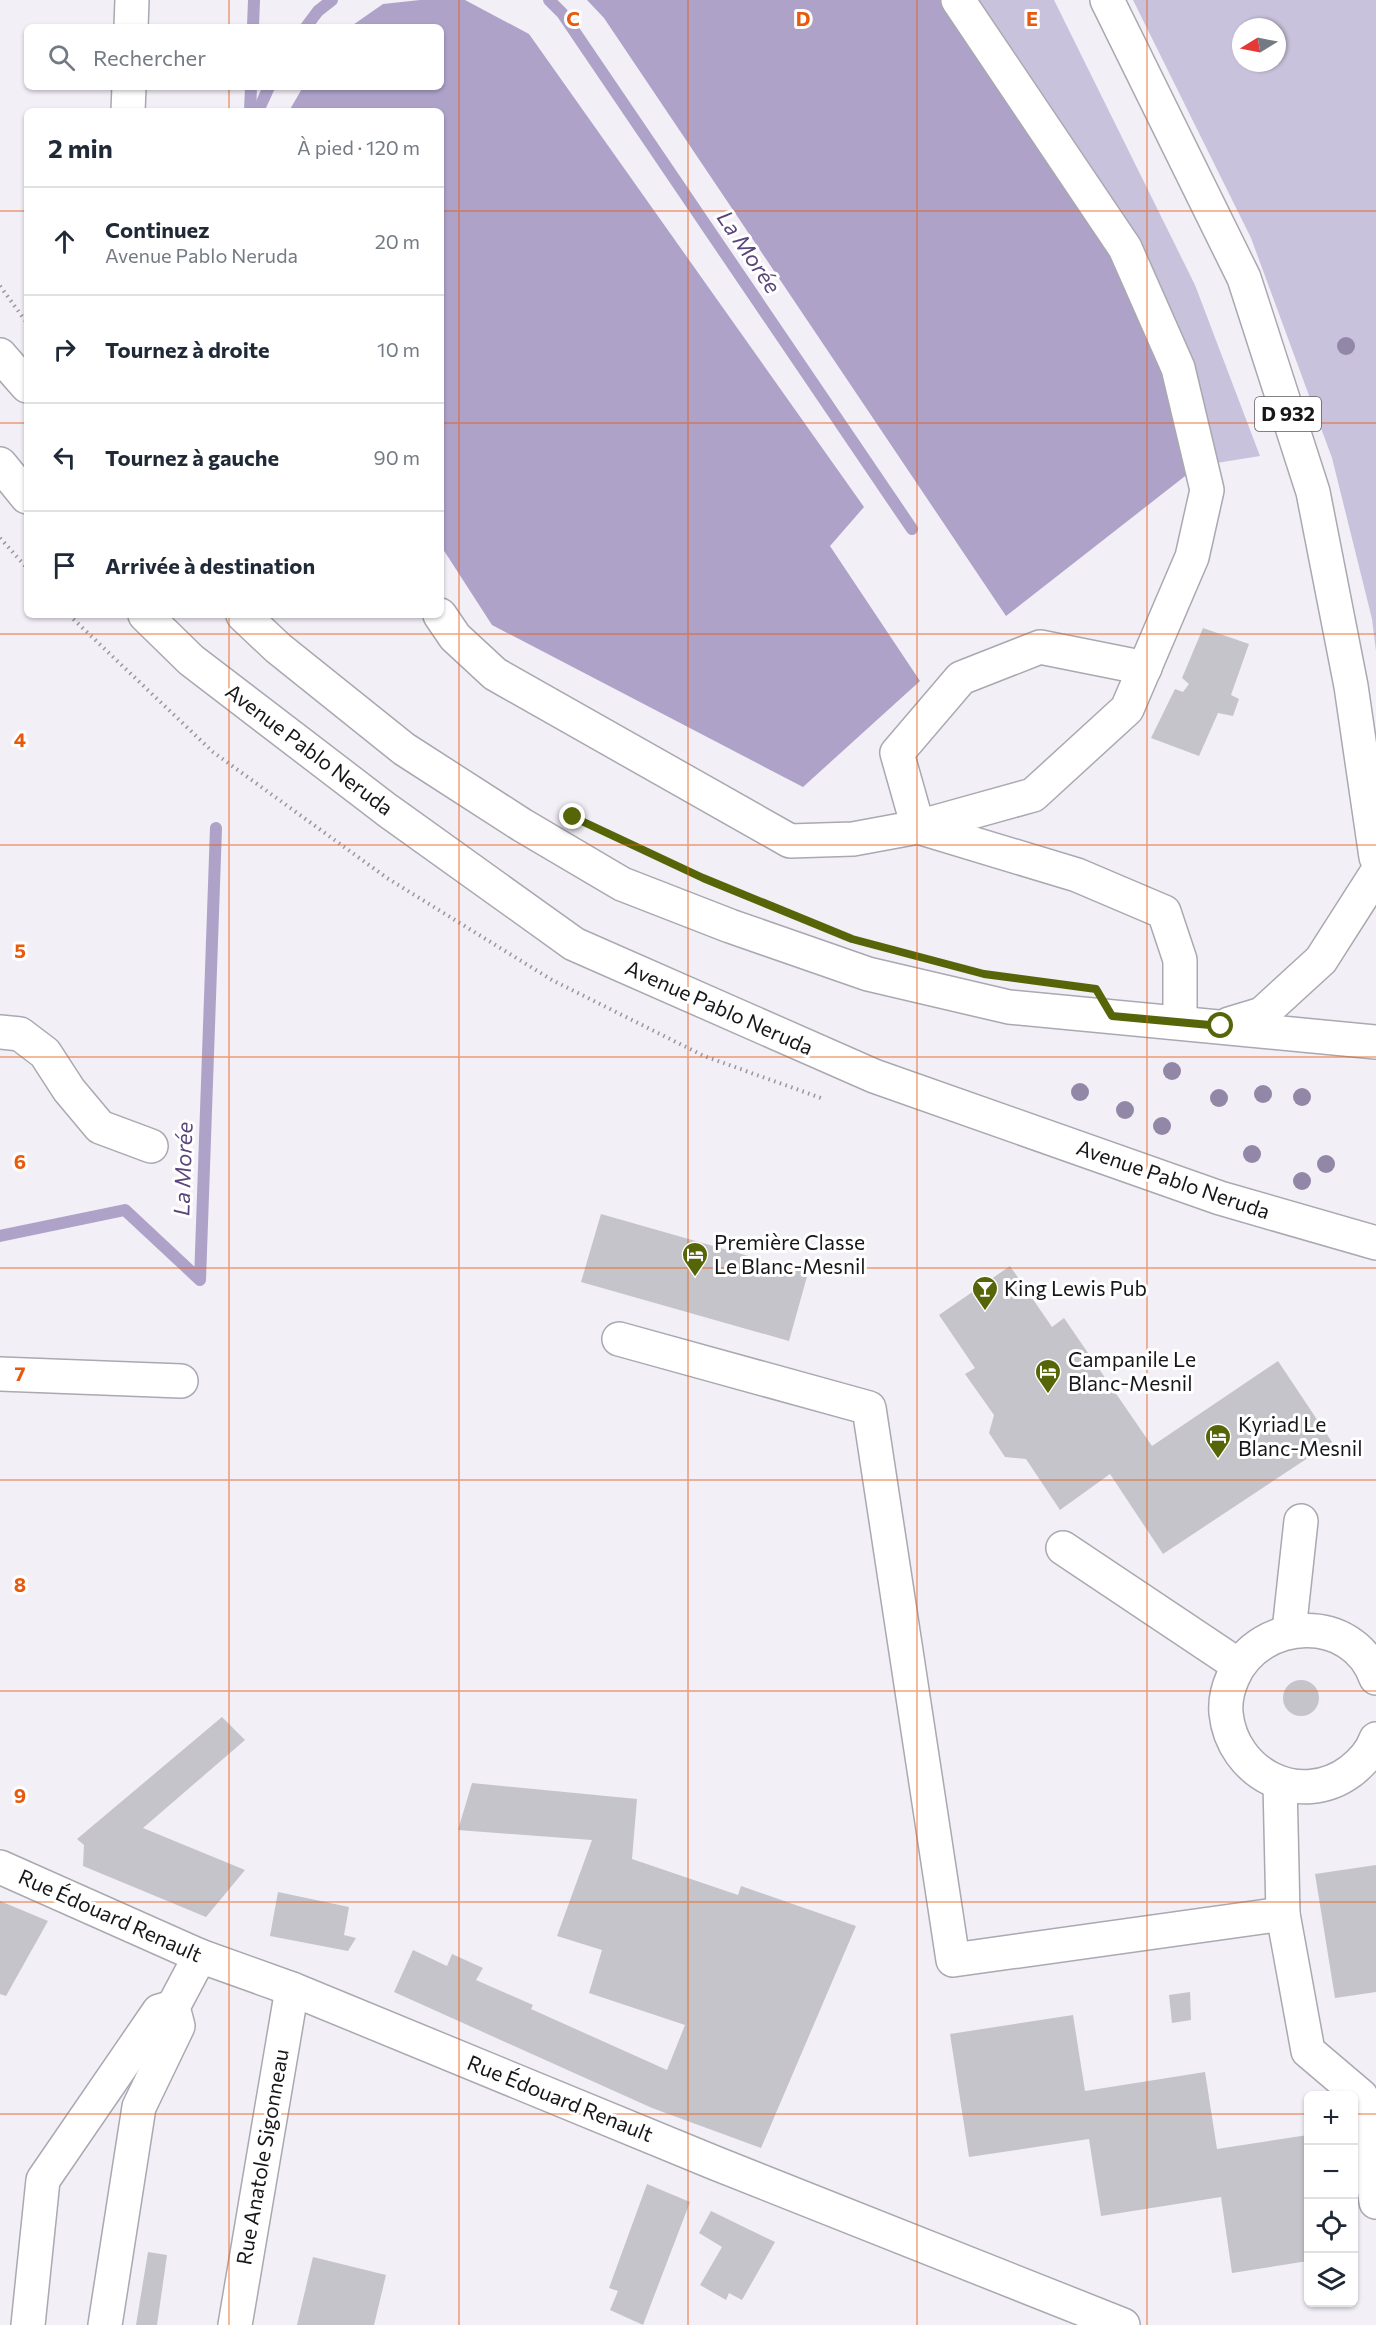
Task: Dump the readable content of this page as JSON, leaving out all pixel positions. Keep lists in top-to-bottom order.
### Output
{
  "streets": {
    "main road": [
      "D 932",
      "Avenue Pablo Neruda",
      "Rue Édouard Renault",
      "Rue Anatole Sigonneau"
    ]
  },
  "crossings": [
    ["Rue Édouard Renault", "Rue Anatole Sigonneau"]
  ],
  "water": ["La Morée"],
  "places": {
    "hotel": ["Première Classe Le Blanc-Mesnil", "Campanile Le Blanc-Mesnil", "Kyriad Le Blanc-Mesnil"],
    "bar": ["King Lewis Pub"]
  },
  "north": "left",
  "page": {
    "search": "Rechercher",
    "heading": ["2 min", "À pied · 120 m"],
    "list": [
      ["Continuez", "Avenue Pablo Neruda", "20 m"],
      ["Tournez à droite", "10 m"],
      ["Tournez à gauche", "90 m"],
      "Arrivée à destination"
    ],
    "map_buttons": ["+", "−"]
  },
  "grid": {
    "columns": ["C", "D", "E"],
    "rows": [
      "4",
      "5",
      "6",
      "7",
      "8",
      "9"
    ]
  }
}
